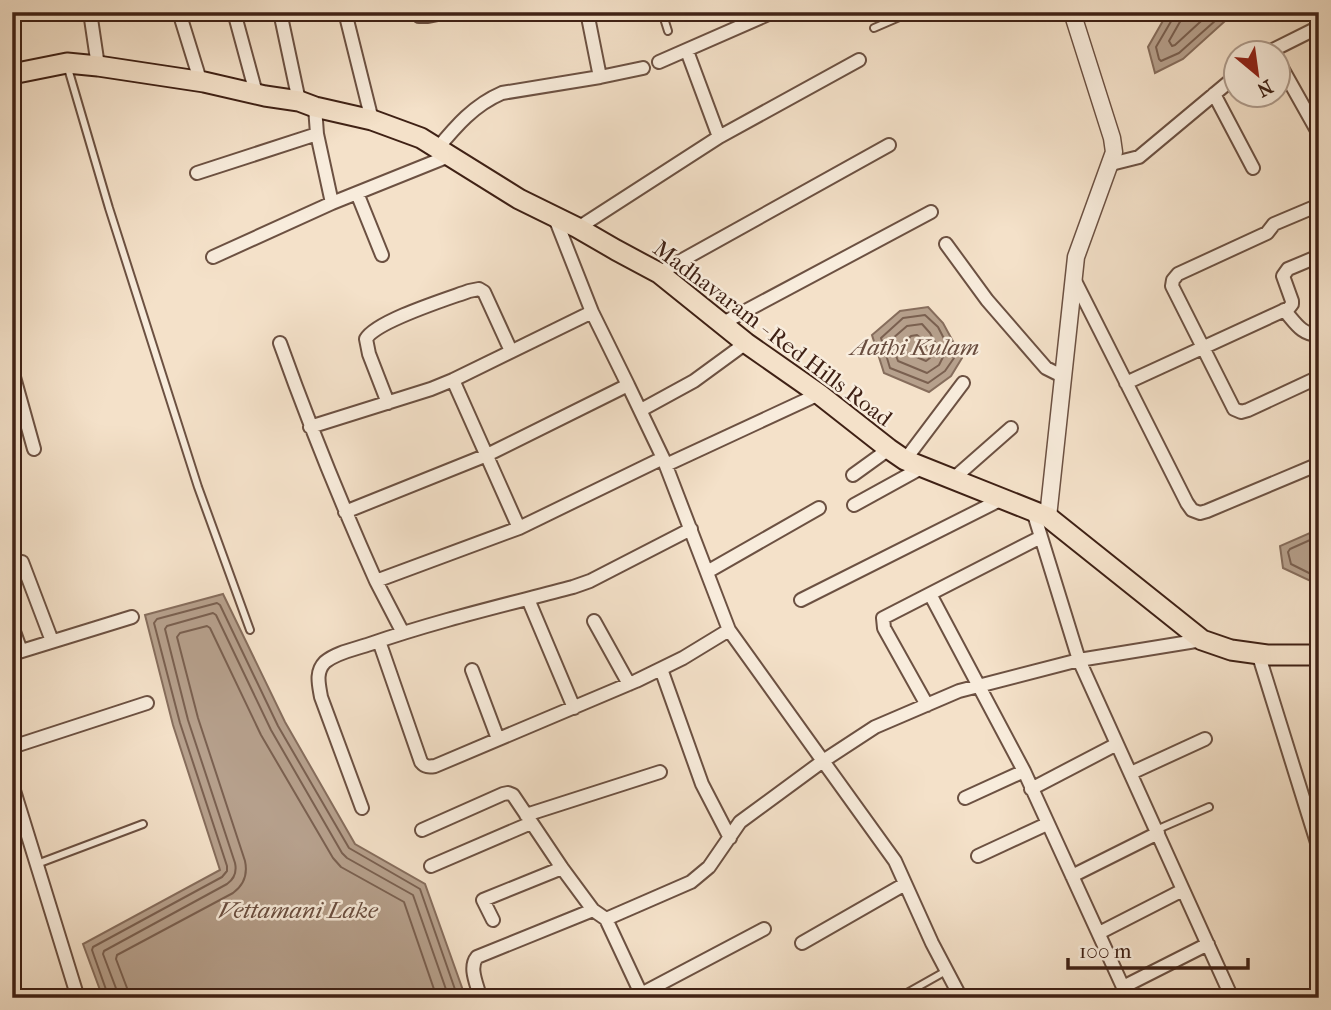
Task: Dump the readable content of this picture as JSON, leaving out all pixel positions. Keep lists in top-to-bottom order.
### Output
{
  "streets": {
    "main road": ["Madhavaram - Red Hills Road"]
  },
  "water": ["Aathi Kulam", "Vettamani Lake"],
  "scale_bar": "100 m",
  "north": "bottom right"
}
